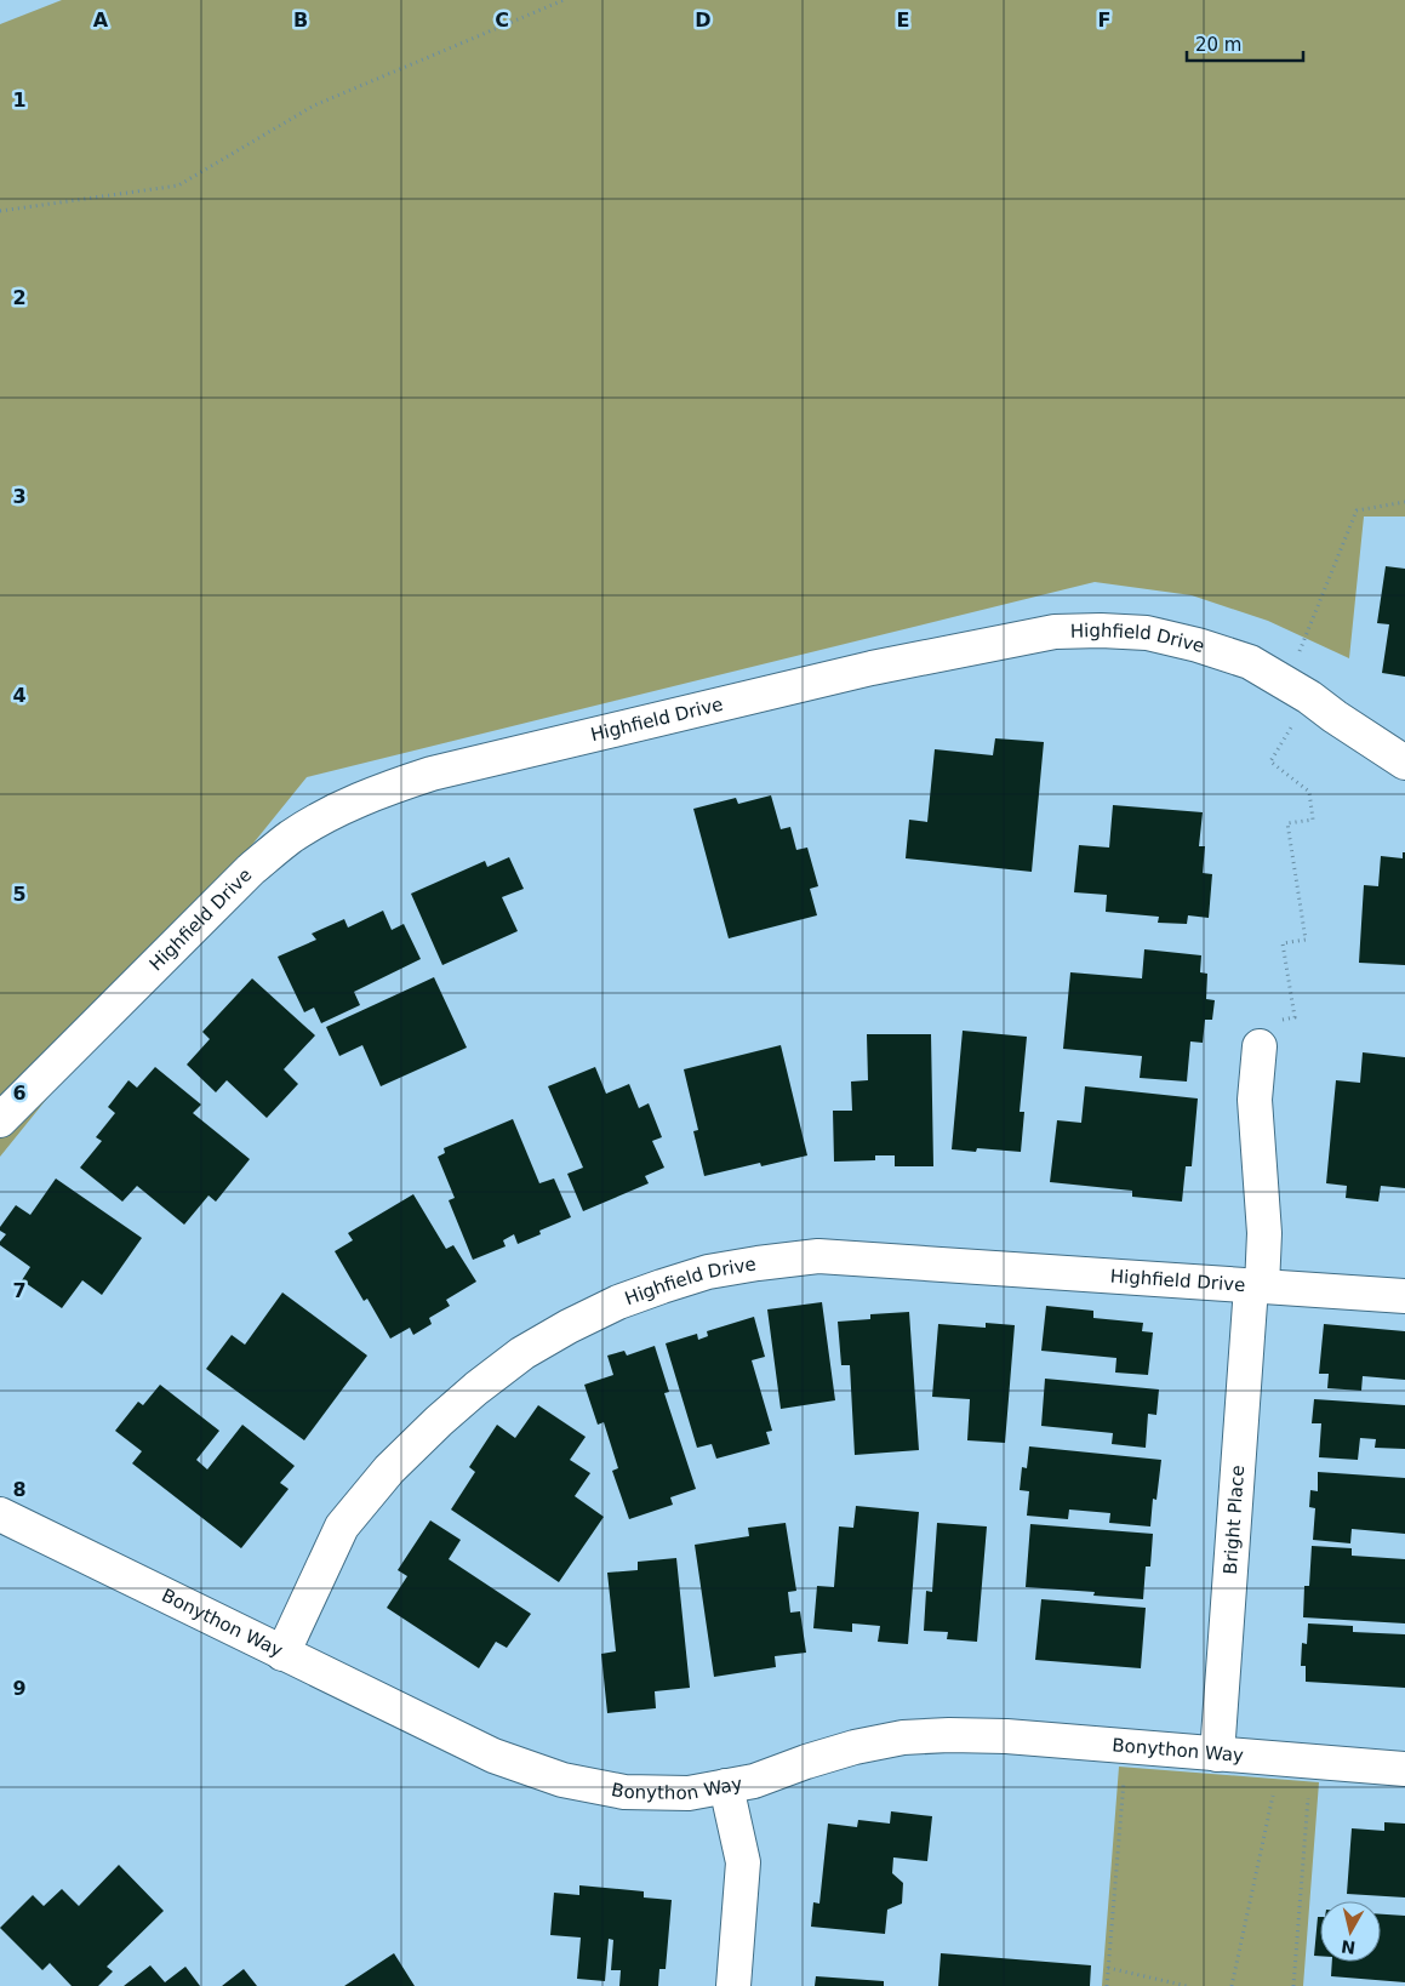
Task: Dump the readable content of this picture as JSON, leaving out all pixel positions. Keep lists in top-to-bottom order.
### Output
{
  "streets": {
    "street": ["Highfield Drive", "Bright Place", "Bonython Way"]
  },
  "crossings": [
    ["Highfield Drive", "Bright Place"],
    ["Highfield Drive", "Bonython Way"],
    ["Bright Place", "Bonython Way"]
  ],
  "scale_bar": "20 m",
  "north": "bottom",
  "grid": {
    "columns": [
      "A",
      "B",
      "C",
      "D",
      "E",
      "F"
    ],
    "rows": [
      "1",
      "2",
      "3",
      "4",
      "5",
      "6",
      "7",
      "8",
      "9"
    ]
  }
}
